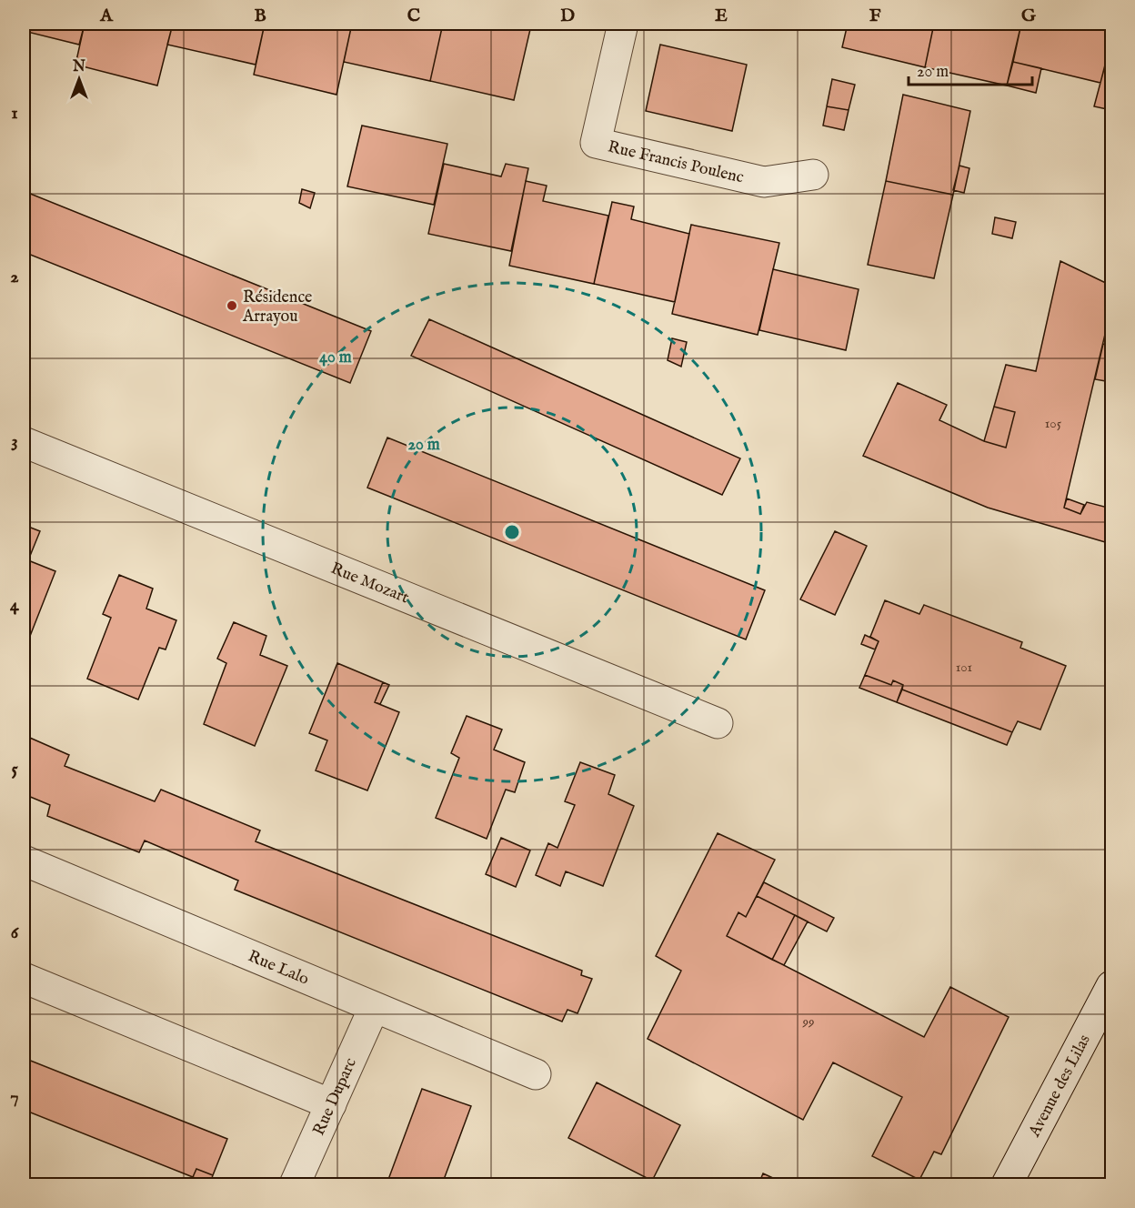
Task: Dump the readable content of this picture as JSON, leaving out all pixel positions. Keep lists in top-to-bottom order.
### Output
{
  "streets": {
    "street": [
      "Rue Francis Poulenc",
      "Rue Mozart",
      "Rue Lalo",
      "Avenue des Lilas",
      "Rue Duparc"
    ]
  },
  "crossings": [
    ["Rue Lalo", "Rue Duparc"]
  ],
  "places": ["Résidence Arrayou"],
  "house_numbers": ["105", "101", "99"],
  "scale_bar": "20 m",
  "north": "top",
  "grid": {
    "columns": [
      "A",
      "B",
      "C",
      "D",
      "E",
      "F",
      "G"
    ],
    "rows": [
      "1",
      "2",
      "3",
      "4",
      "5",
      "6",
      "7"
    ]
  },
  "rings": ["40 m", "20 m"]
}
